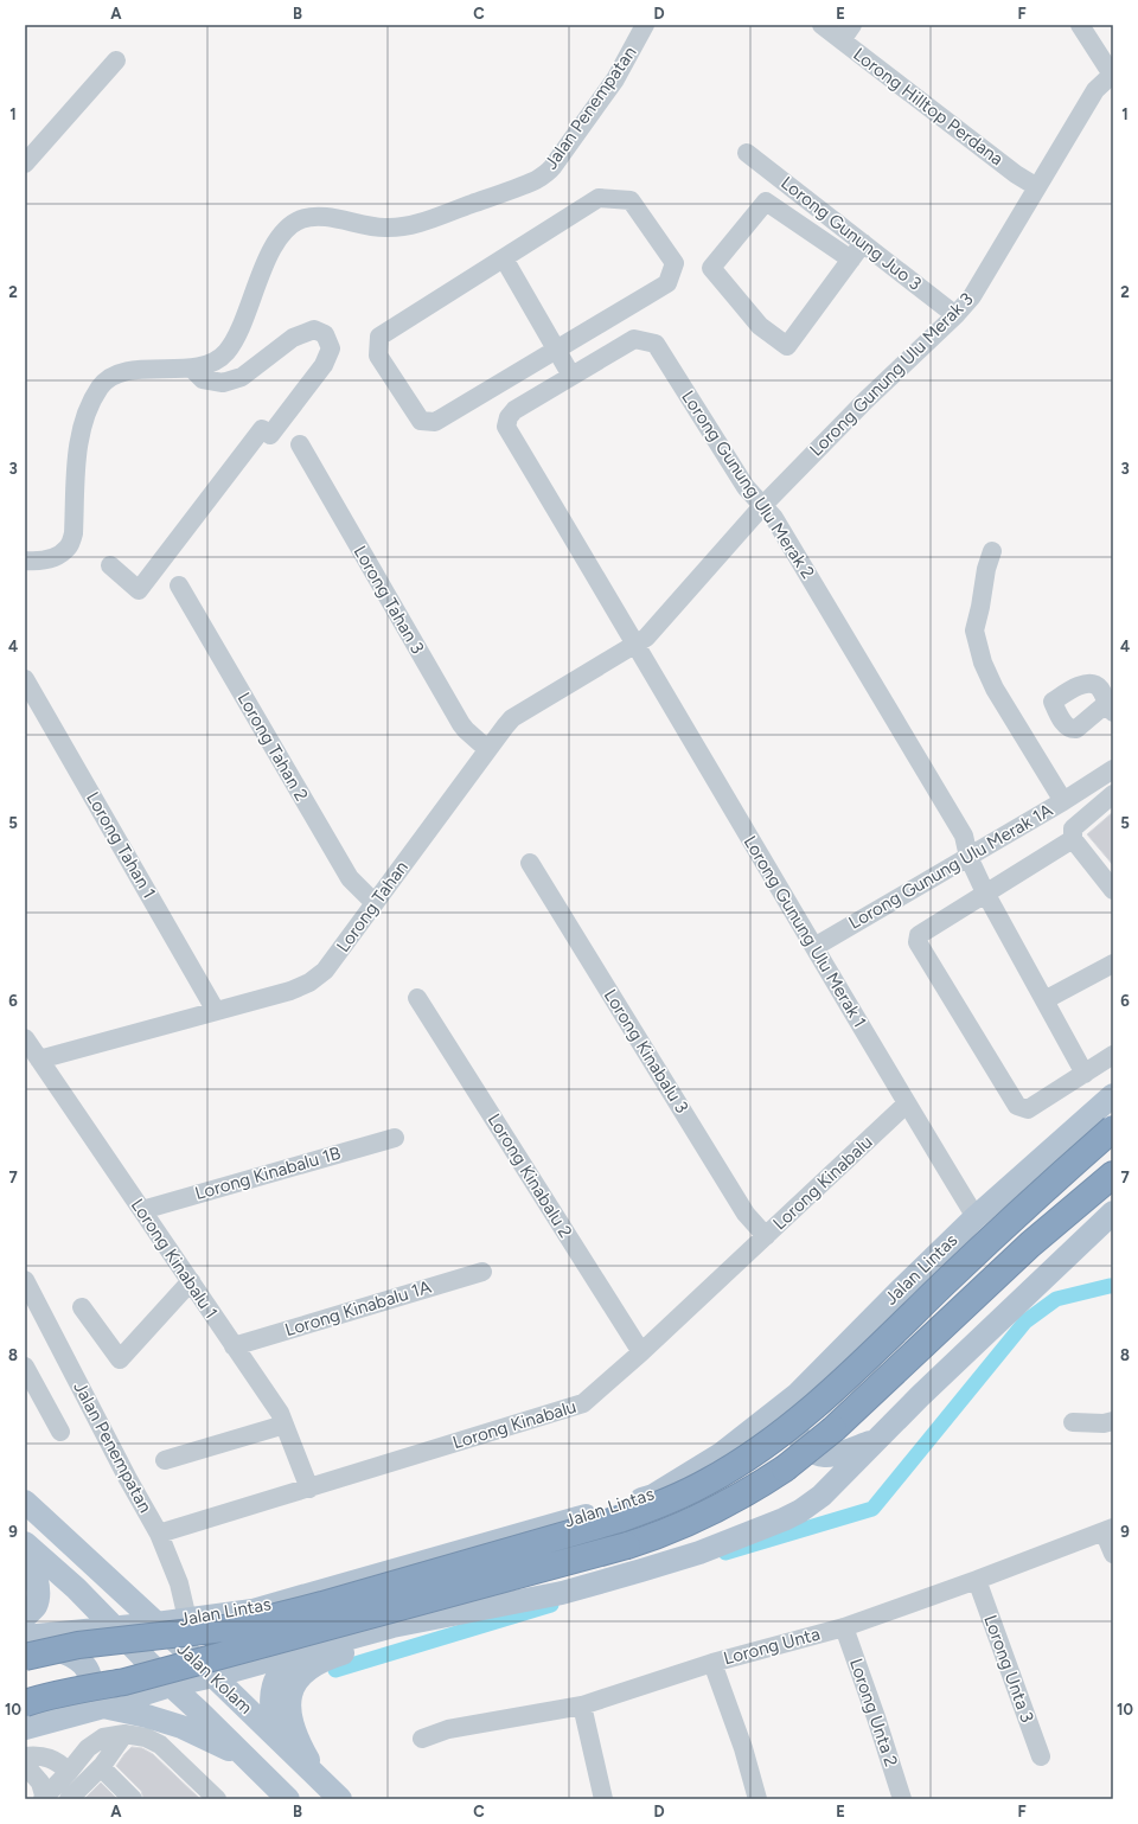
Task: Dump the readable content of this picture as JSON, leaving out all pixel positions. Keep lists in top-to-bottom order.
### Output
{
  "streets": {
    "highway": ["Jalan Lintas"],
    "main road": ["Jalan Kolam"],
    "street": [
      "Lorong Hilltop Perdana",
      "Jalan Penempatan",
      "Lorong Gunung Juo 3",
      "Lorong Gunung Ulu Merak 3",
      "Lorong Gunung Ulu Merak 2",
      "Lorong Tahan 3",
      "Lorong Tahan 2",
      "Lorong Tahan 1",
      "Lorong Gunung Ulu Merak 1A",
      "Lorong Tahan",
      "Lorong Gunung Ulu Merak 1",
      "Lorong Kinabalu 3",
      "Lorong Kinabalu 1B",
      "Lorong Kinabalu 2",
      "Lorong Kinabalu",
      "Lorong Kinabalu 1",
      "Lorong Kinabalu 1A",
      "Lorong Unta",
      "Lorong Unta 3",
      "Lorong Unta 2"
    ]
  },
  "crossings": [
    ["Lorong Hilltop Perdana", "Lorong Gunung Ulu Merak 3"],
    ["Jalan Penempatan", "Lorong Kinabalu"],
    ["Jalan Penempatan", "Jalan Lintas"],
    ["Lorong Gunung Juo 3", "Lorong Gunung Ulu Merak 3"],
    ["Lorong Gunung Ulu Merak 3", "Lorong Gunung Ulu Merak 2"],
    ["Lorong Gunung Ulu Merak 3", "Lorong Tahan"],
    ["Lorong Gunung Ulu Merak 3", "Lorong Gunung Ulu Merak 1"],
    ["Lorong Gunung Ulu Merak 2", "Lorong Gunung Ulu Merak 1A"],
    ["Lorong Gunung Ulu Merak 2", "Lorong Gunung Ulu Merak 1"],
    ["Lorong Tahan 3", "Lorong Tahan"],
    ["Lorong Tahan 2", "Lorong Tahan"],
    ["Lorong Tahan 1", "Lorong Tahan"],
    ["Lorong Gunung Ulu Merak 1A", "Lorong Gunung Ulu Merak 1"],
    ["Lorong Tahan", "Lorong Gunung Ulu Merak 1"],
    ["Lorong Tahan", "Lorong Kinabalu 1"],
    ["Lorong Gunung Ulu Merak 1", "Lorong Kinabalu"],
    ["Lorong Gunung Ulu Merak 1", "Jalan Lintas"],
    ["Lorong Kinabalu 3", "Lorong Kinabalu"],
    ["Lorong Kinabalu 1B", "Lorong Kinabalu 1"],
    ["Lorong Kinabalu 2", "Lorong Kinabalu"],
    ["Lorong Kinabalu", "Lorong Kinabalu 1"],
    ["Lorong Kinabalu 1", "Lorong Kinabalu 1A"],
    ["Jalan Lintas", "Jalan Kolam"],
    ["Lorong Unta", "Lorong Unta 3"],
    ["Lorong Unta", "Lorong Unta 2"]
  ],
  "grid": {
    "columns": [
      "A",
      "B",
      "C",
      "D",
      "E",
      "F"
    ],
    "rows": [
      "1",
      "2",
      "3",
      "4",
      "5",
      "6",
      "7",
      "8",
      "9",
      "10"
    ]
  }
}
